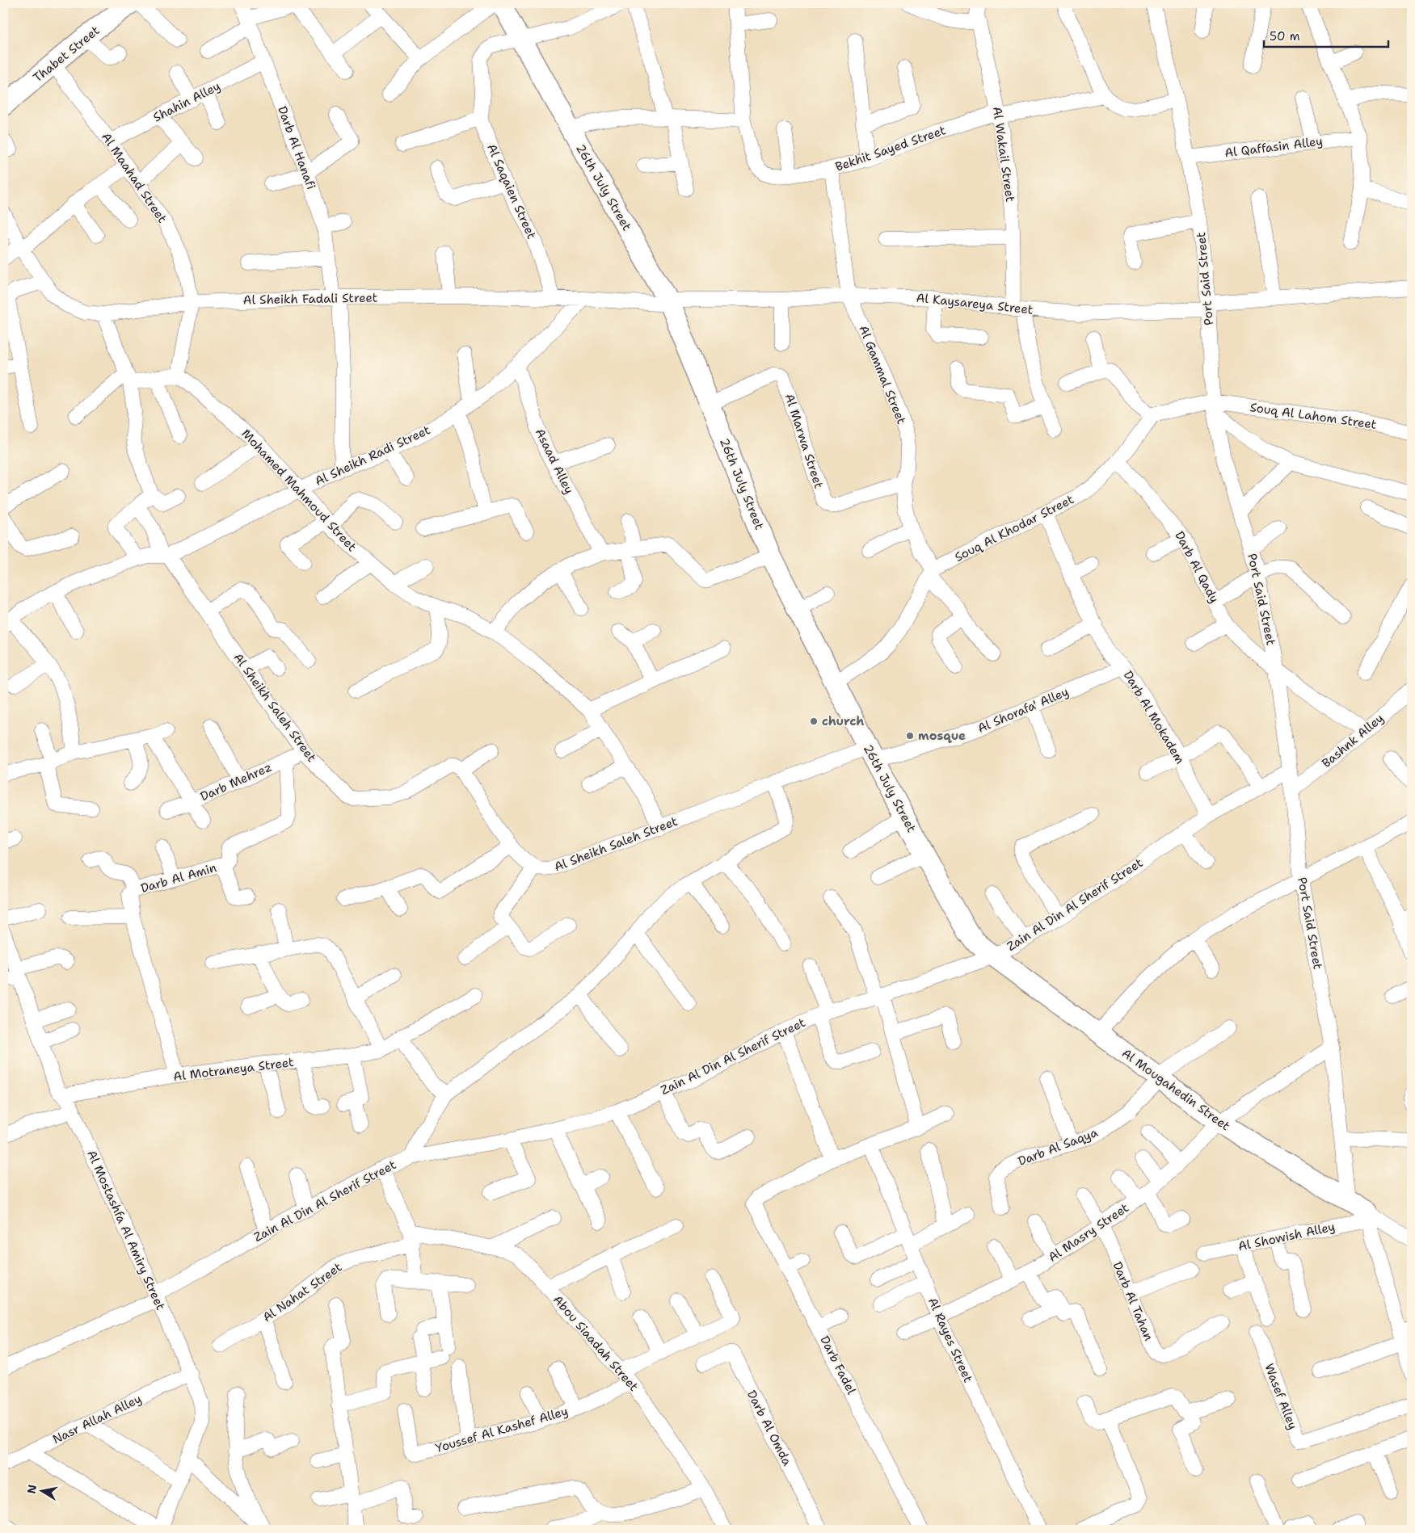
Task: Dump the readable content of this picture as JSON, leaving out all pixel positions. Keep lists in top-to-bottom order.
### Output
{
  "streets": {
    "street": [
      "Thabet Street",
      "Shahin Alley",
      "Al Qaffasin Alley",
      "Darb Al Hanafi",
      "Bekhit Sayed Street",
      "Al Wakail Street",
      "Al Maahad Street",
      "26th July Street",
      "Al Saqaien Street",
      "Port Said Street",
      "Al Sheikh Fadali Street",
      "Al Kaysareya Street",
      "Al Gammal Street",
      "Souq Al Lahom Street",
      "Al Marwa Street",
      "Al Sheikh Radi Street",
      "Asaad Alley",
      "Mohamed Mahmoud Street",
      "Souq Al Khodar Street",
      "Darb Al Qady",
      "Al Sheikh Saleh Street",
      "Al Shorafa' Alley",
      "Darb Al Mokadem",
      "Bashnk Alley",
      "Darb Mehrez",
      "Darb Al Amin",
      "Zain Al Din Al Sherif Street",
      "Al Motraneya Street",
      "Al Mougahedin Street",
      "Darb Al Saqya",
      "Al Mostashfa Al Amiry Street",
      "Al Masry Street",
      "Al Showish Alley",
      "Al Nahat Street",
      "Darb Al Tahan",
      "Al Rayes Street",
      "Abou Siaadah Street",
      "Darb Fadel",
      "Wasef Alley",
      "Nasr Allah Alley",
      "Darb Al Omda",
      "Youssef Al Kashef Alley"
    ]
  },
  "crossings": [
    ["Thabet Street", "Al Maahad Street"],
    ["Shahin Alley", "Darb Al Hanafi"],
    ["Shahin Alley", "Al Maahad Street"],
    ["Al Qaffasin Alley", "Port Said Street"],
    ["Darb Al Hanafi", "Al Sheikh Fadali Street"],
    ["Darb Al Hanafi", "Al Sheikh Radi Street"],
    ["Bekhit Sayed Street", "Al Wakail Street"],
    ["Bekhit Sayed Street", "Al Gammal Street"],
    ["Al Wakail Street", "Al Kaysareya Street"],
    ["Al Maahad Street", "Al Sheikh Fadali Street"],
    ["26th July Street", "Al Saqaien Street"],
    ["26th July Street", "Al Sheikh Fadali Street"],
    ["26th July Street", "Al Kaysareya Street"],
    ["26th July Street", "Al Marwa Street"],
    ["26th July Street", "Al Sheikh Saleh Street"],
    ["26th July Street", "Al Shorafa' Alley"],
    ["26th July Street", "Zain Al Din Al Sherif Street"],
    ["26th July Street", "Al Mougahedin Street"],
    ["Al Saqaien Street", "Al Sheikh Fadali Street"],
    ["Port Said Street", "Al Kaysareya Street"],
    ["Port Said Street", "Souq Al Lahom Street"],
    ["Port Said Street", "Darb Al Qady"],
    ["Port Said Street", "Bashnk Alley"],
    ["Port Said Street", "Zain Al Din Al Sherif Street"],
    ["Port Said Street", "Al Mougahedin Street"],
    ["Port Said Street", "Al Masry Street"],
    ["Al Sheikh Fadali Street", "Al Kaysareya Street"],
    ["Al Sheikh Fadali Street", "Al Sheikh Radi Street"],
    ["Al Kaysareya Street", "Al Gammal Street"],
    ["Al Gammal Street", "Al Marwa Street"],
    ["Al Gammal Street", "Souq Al Khodar Street"],
    ["Al Sheikh Radi Street", "Asaad Alley"],
    ["Al Sheikh Radi Street", "Mohamed Mahmoud Street"],
    ["Al Sheikh Radi Street", "Al Sheikh Saleh Street"],
    ["Mohamed Mahmoud Street", "Al Sheikh Saleh Street"],
    ["Souq Al Khodar Street", "Darb Al Qady"],
    ["Souq Al Khodar Street", "Darb Al Mokadem"],
    ["Darb Al Qady", "Bashnk Alley"],
    ["Al Sheikh Saleh Street", "Al Shorafa' Alley"],
    ["Al Sheikh Saleh Street", "Darb Mehrez"],
    ["Al Shorafa' Alley", "Darb Al Mokadem"],
    ["Darb Al Mokadem", "Zain Al Din Al Sherif Street"],
    ["Darb Mehrez", "Darb Al Amin"],
    ["Darb Al Amin", "Al Motraneya Street"],
    ["Zain Al Din Al Sherif Street", "Al Mougahedin Street"],
    ["Zain Al Din Al Sherif Street", "Al Mostashfa Al Amiry Street"],
    ["Al Motraneya Street", "Al Mostashfa Al Amiry Street"],
    ["Al Mougahedin Street", "Darb Al Saqya"],
    ["Al Mougahedin Street", "Al Masry Street"],
    ["Al Mougahedin Street", "Al Showish Alley"],
    ["Al Mostashfa Al Amiry Street", "Nasr Allah Alley"],
    ["Al Masry Street", "Darb Al Tahan"],
    ["Al Masry Street", "Al Rayes Street"],
    ["Al Nahat Street", "Abou Siaadah Street"],
    ["Abou Siaadah Street", "Youssef Al Kashef Alley"]
  ],
  "places": ["church", "mosque"],
  "scale_bar": "50 m",
  "north": "left"
}
